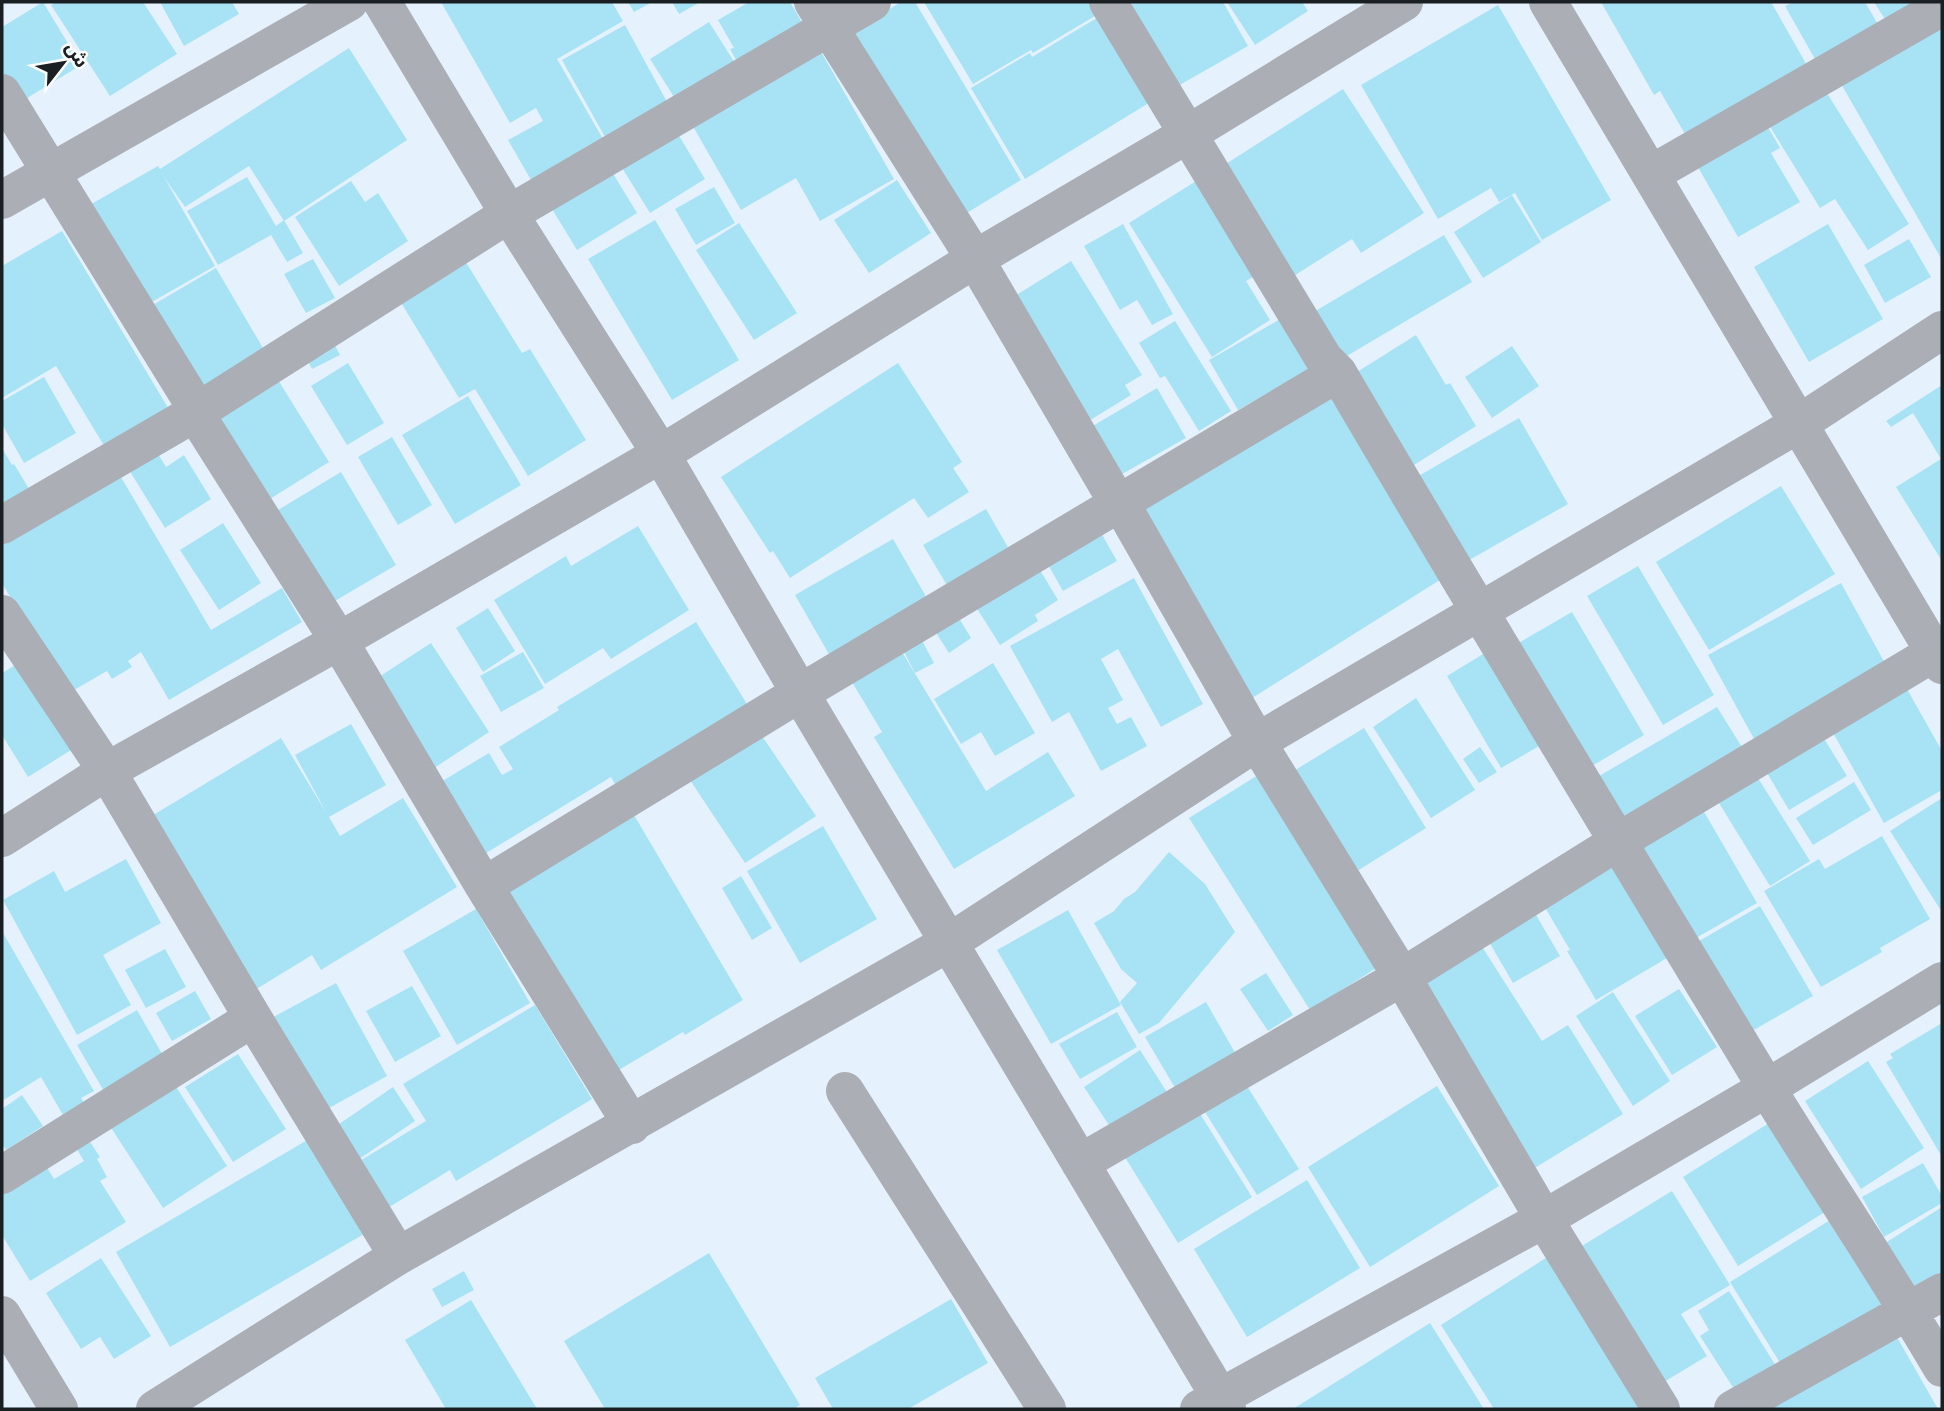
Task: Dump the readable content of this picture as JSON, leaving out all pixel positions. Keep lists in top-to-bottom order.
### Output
{
  "north": "top right"
}
